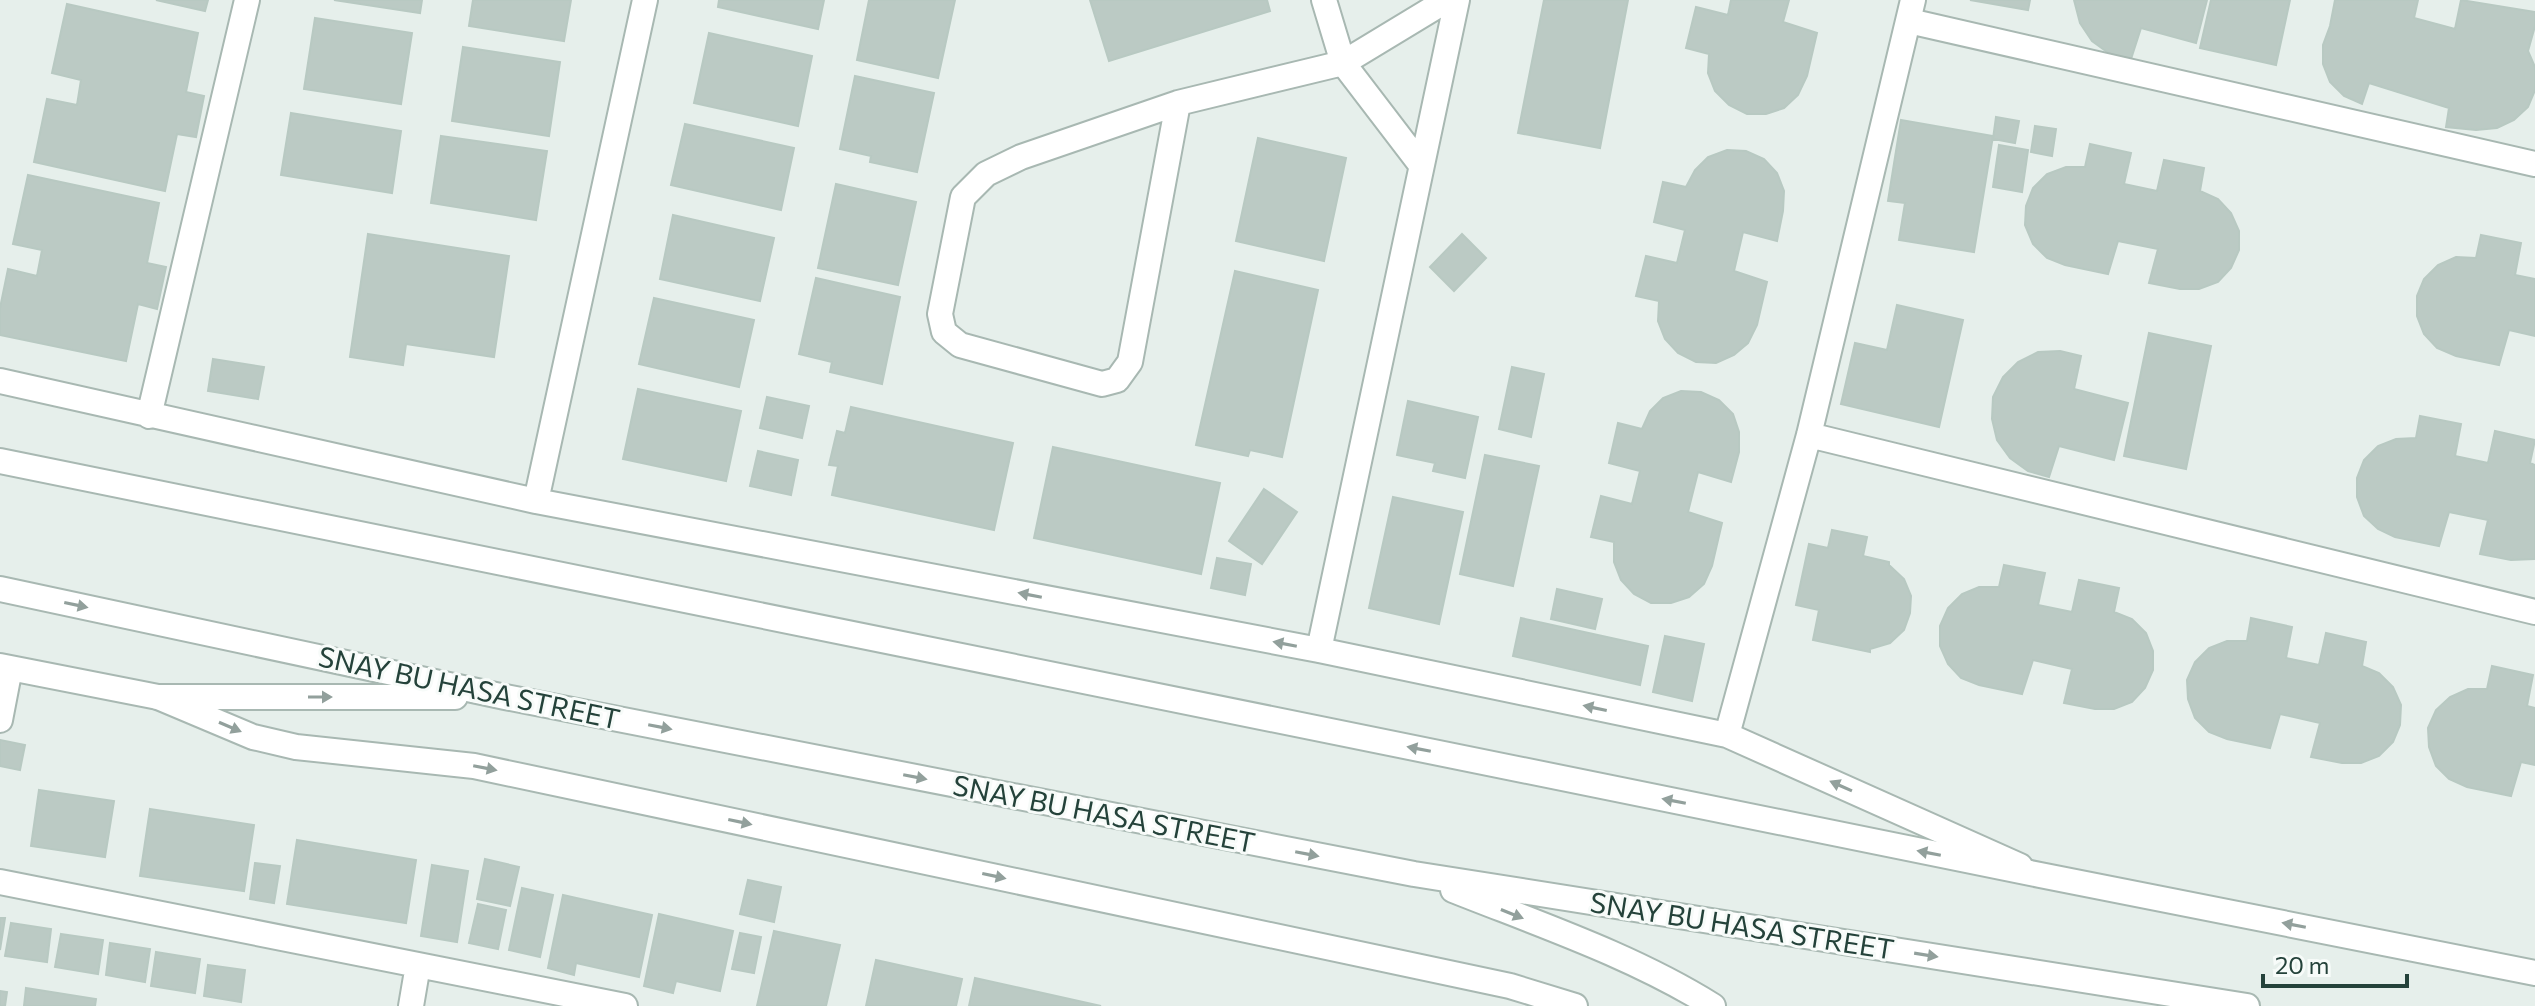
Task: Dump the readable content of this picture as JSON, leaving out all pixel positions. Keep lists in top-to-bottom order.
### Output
{
  "streets": {
    "street": ["SNAY BU HASA STREET"]
  },
  "scale_bar": "20 m"
}
